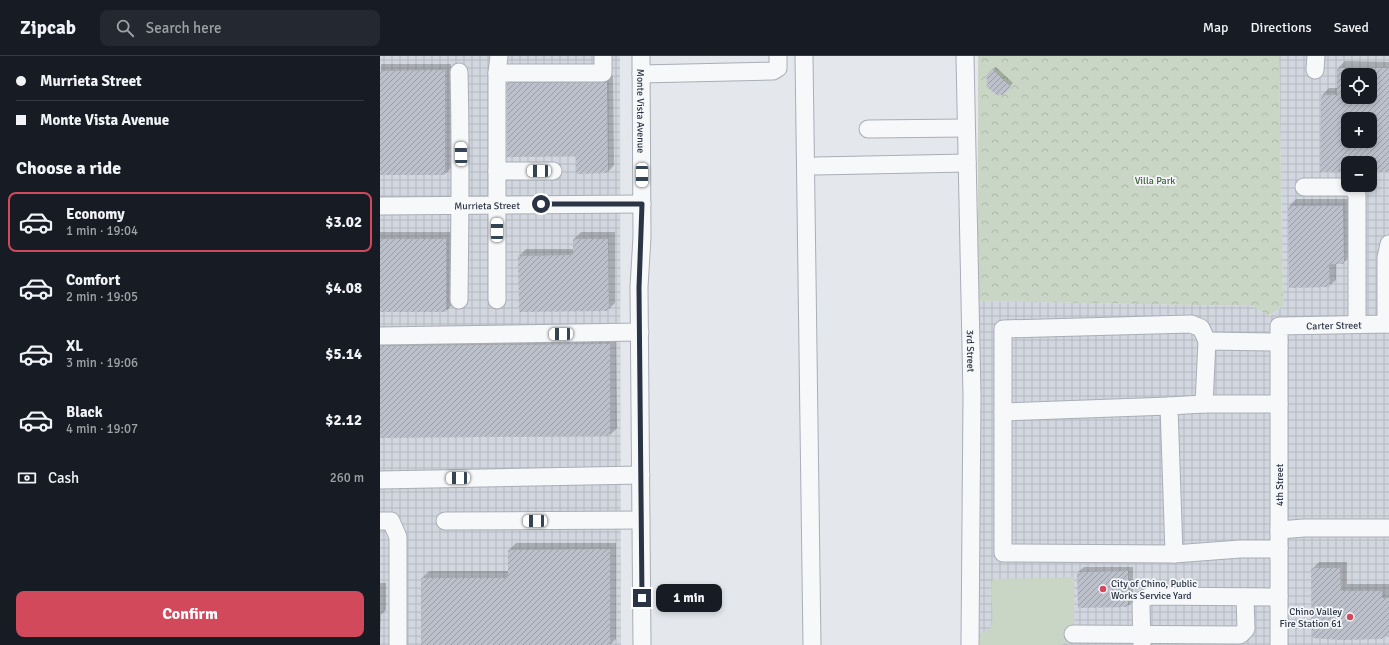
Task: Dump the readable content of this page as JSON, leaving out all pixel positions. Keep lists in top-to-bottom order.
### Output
{
  "streets": {
    "street": [
      "Monte Vista Avenue",
      "Murrieta Street",
      "Carter Street",
      "3rd Street",
      "4th Street"
    ]
  },
  "crossings": [
    ["Monte Vista Avenue", "Murrieta Street"],
    ["Carter Street", "4th Street"]
  ],
  "parks": ["Villa Park"],
  "places": ["City of Chino, Public Works Service Yard", "Chino Valley Fire Station 61"],
  "page": {
    "header": "Zipcab",
    "search": "Search here",
    "nav": ["Map", "Directions", "Saved"],
    "banner": ["Murrieta Street", "Monte Vista Avenue"],
    "map_buttons": ["+", "−"],
    "heading": "Choose a ride",
    "list": [
      {
        "name": "Economy",
        "note": "1 min · 19:04",
        "value": "$3.02"
      },
      {
        "name": "Comfort",
        "note": "2 min · 19:05",
        "value": "$4.08"
      },
      {
        "name": "XL",
        "note": "3 min · 19:06",
        "value": "$5.14"
      },
      {
        "name": "Black",
        "note": "4 min · 19:07",
        "value": "$2.12"
      }
    ],
    "pay": ["Cash", "260 m"],
    "buttons": "Confirm",
    "bubble": "1 min"
  }
}
